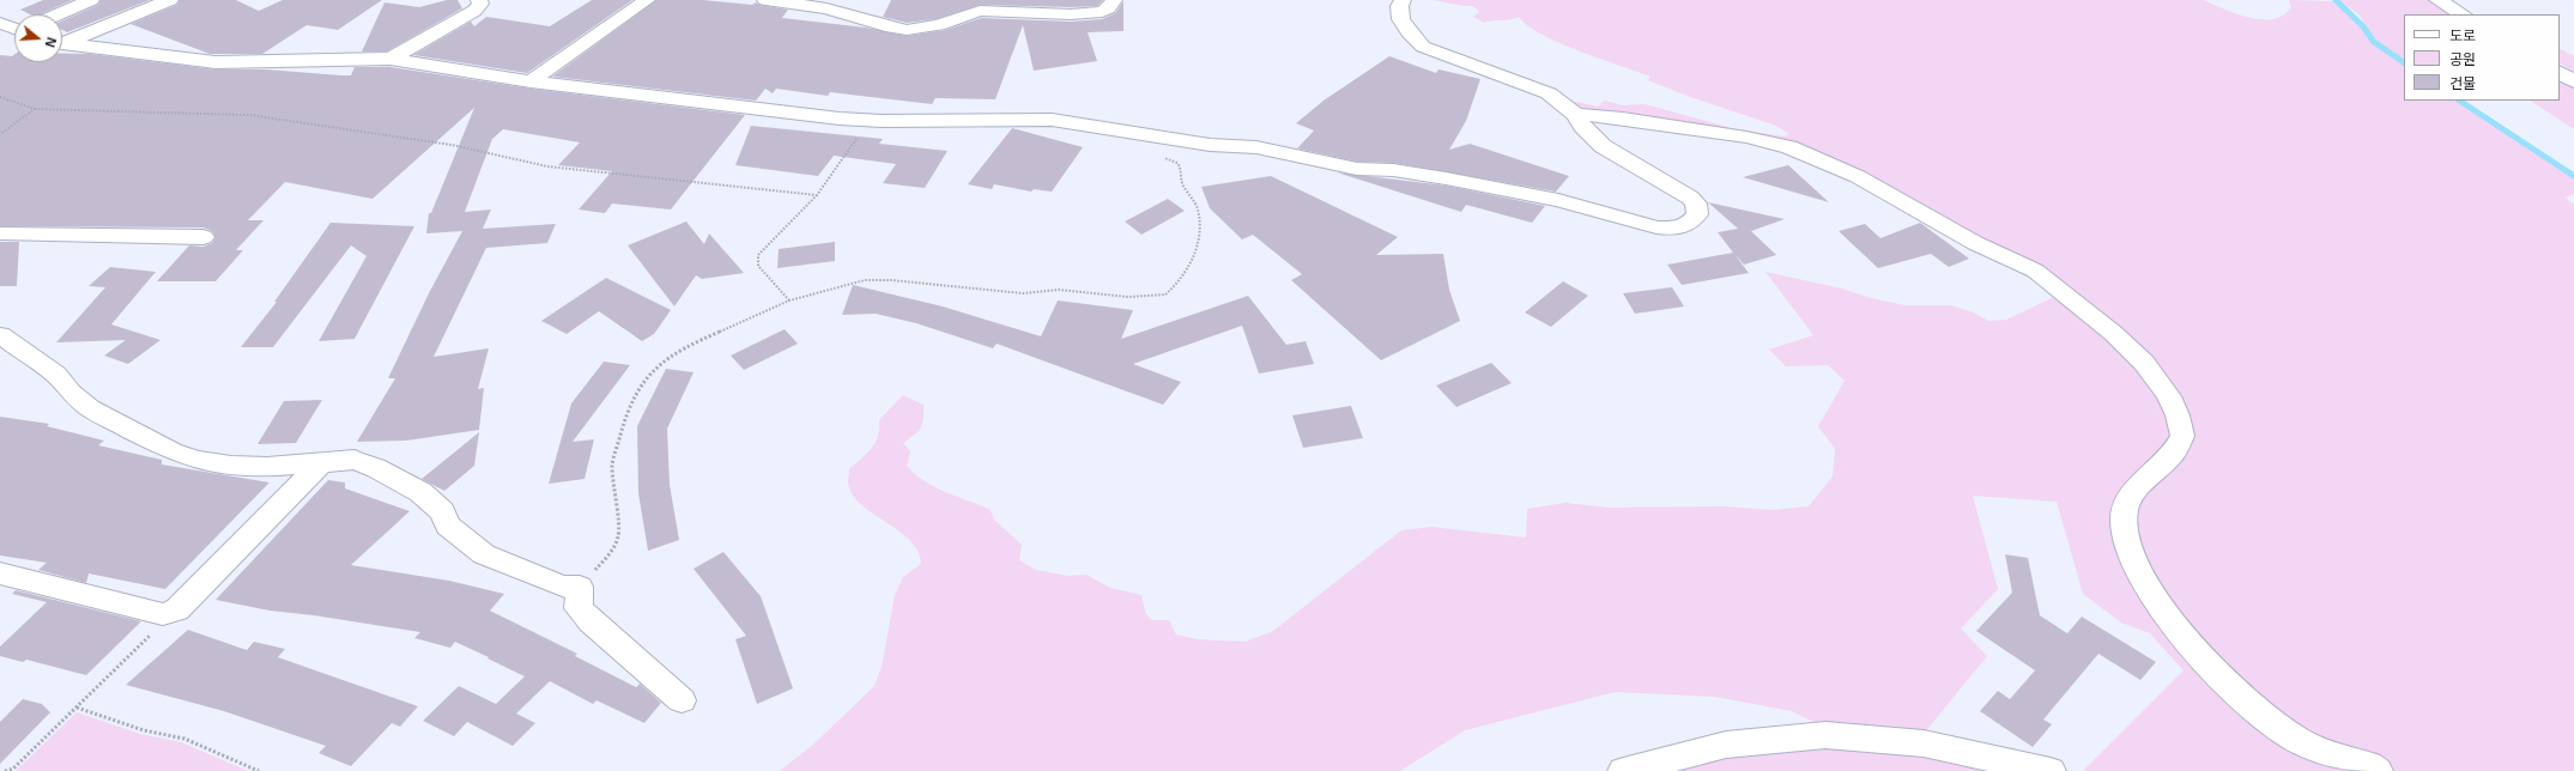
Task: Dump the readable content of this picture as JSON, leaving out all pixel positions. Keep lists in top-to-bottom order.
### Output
{
  "legend": ["도로", "공원", "건물"],
  "north": "right"
}
